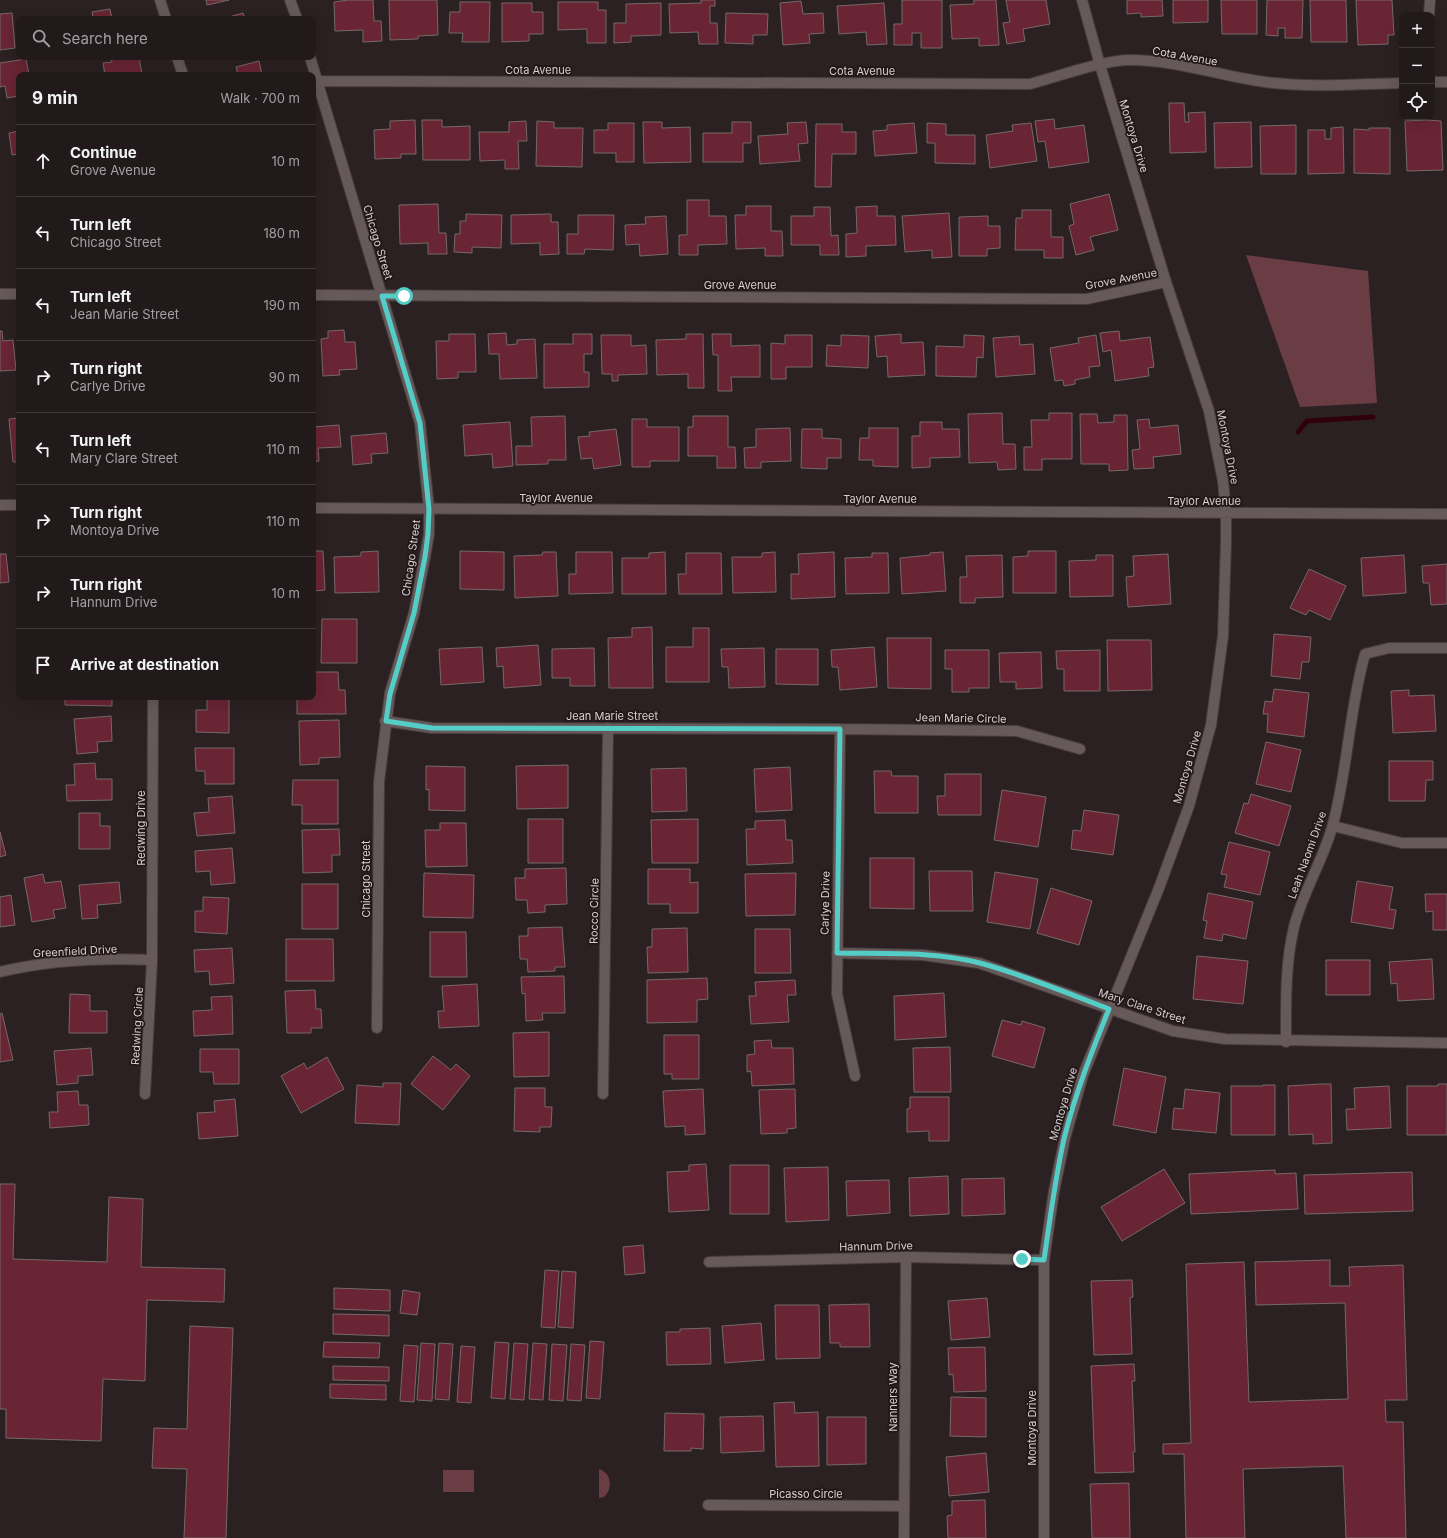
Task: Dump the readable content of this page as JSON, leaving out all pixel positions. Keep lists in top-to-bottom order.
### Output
{
  "streets": {
    "street": [
      "Cota Avenue",
      "Montoya Drive",
      "Chicago Street",
      "Grove Avenue",
      "Taylor Avenue",
      "Jean Marie Street",
      "Jean Marie Circle",
      "Redwing Drive",
      "Leah Naomi Drive",
      "Carlye Drive",
      "Rocco Circle",
      "Greenfield Drive",
      "Mary Clare Street",
      "Redwing Circle",
      "Hannum Drive",
      "Nanners Way",
      "Picasso Circle"
    ]
  },
  "crossings": [
    ["Cota Avenue", "Montoya Drive"],
    ["Cota Avenue", "Chicago Street"],
    ["Montoya Drive", "Grove Avenue"],
    ["Montoya Drive", "Taylor Avenue"],
    ["Montoya Drive", "Mary Clare Street"],
    ["Montoya Drive", "Hannum Drive"],
    ["Chicago Street", "Grove Avenue"],
    ["Chicago Street", "Taylor Avenue"],
    ["Chicago Street", "Jean Marie Street"],
    ["Jean Marie Street", "Jean Marie Circle"],
    ["Jean Marie Street", "Carlye Drive"],
    ["Jean Marie Street", "Rocco Circle"],
    ["Jean Marie Circle", "Carlye Drive"],
    ["Redwing Drive", "Greenfield Drive"],
    ["Redwing Drive", "Redwing Circle"],
    ["Leah Naomi Drive", "Mary Clare Street"],
    ["Carlye Drive", "Mary Clare Street"],
    ["Greenfield Drive", "Redwing Circle"],
    ["Hannum Drive", "Nanners Way"],
    ["Nanners Way", "Picasso Circle"]
  ],
  "page": {
    "map_buttons": ["+", "−"],
    "search": "Search here",
    "heading": ["9 min", "Walk · 700 m"],
    "list": [
      ["Continue", "Grove Avenue", "10 m"],
      ["Turn left", "Chicago Street", "180 m"],
      ["Turn left", "Jean Marie Street", "190 m"],
      ["Turn right", "Carlye Drive", "90 m"],
      ["Turn left", "Mary Clare Street", "110 m"],
      ["Turn right", "Montoya Drive", "110 m"],
      ["Turn right", "Hannum Drive", "10 m"],
      "Arrive at destination"
    ]
  }
}
